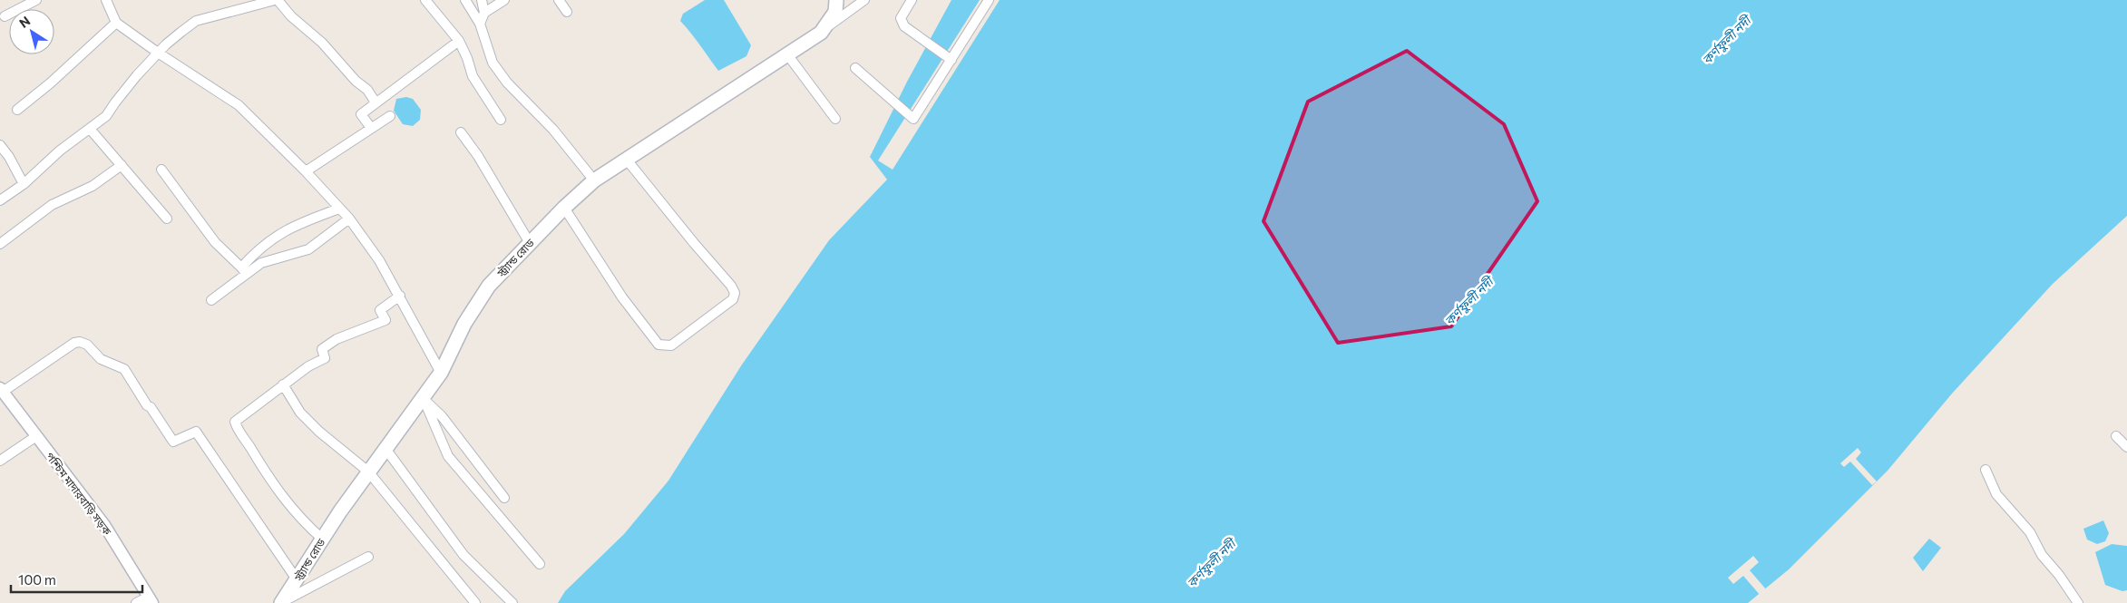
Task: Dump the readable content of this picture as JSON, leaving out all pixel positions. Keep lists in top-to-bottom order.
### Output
{
  "streets": {
    "main road": ["স্ট্র্যান্ড রোড"],
    "street": ["পশ্চিম মাদারবাড়ি সড়ক"]
  },
  "water": ["কর্ণফুলী নদী"],
  "scale_bar": "100 m",
  "north": "top left"
}
